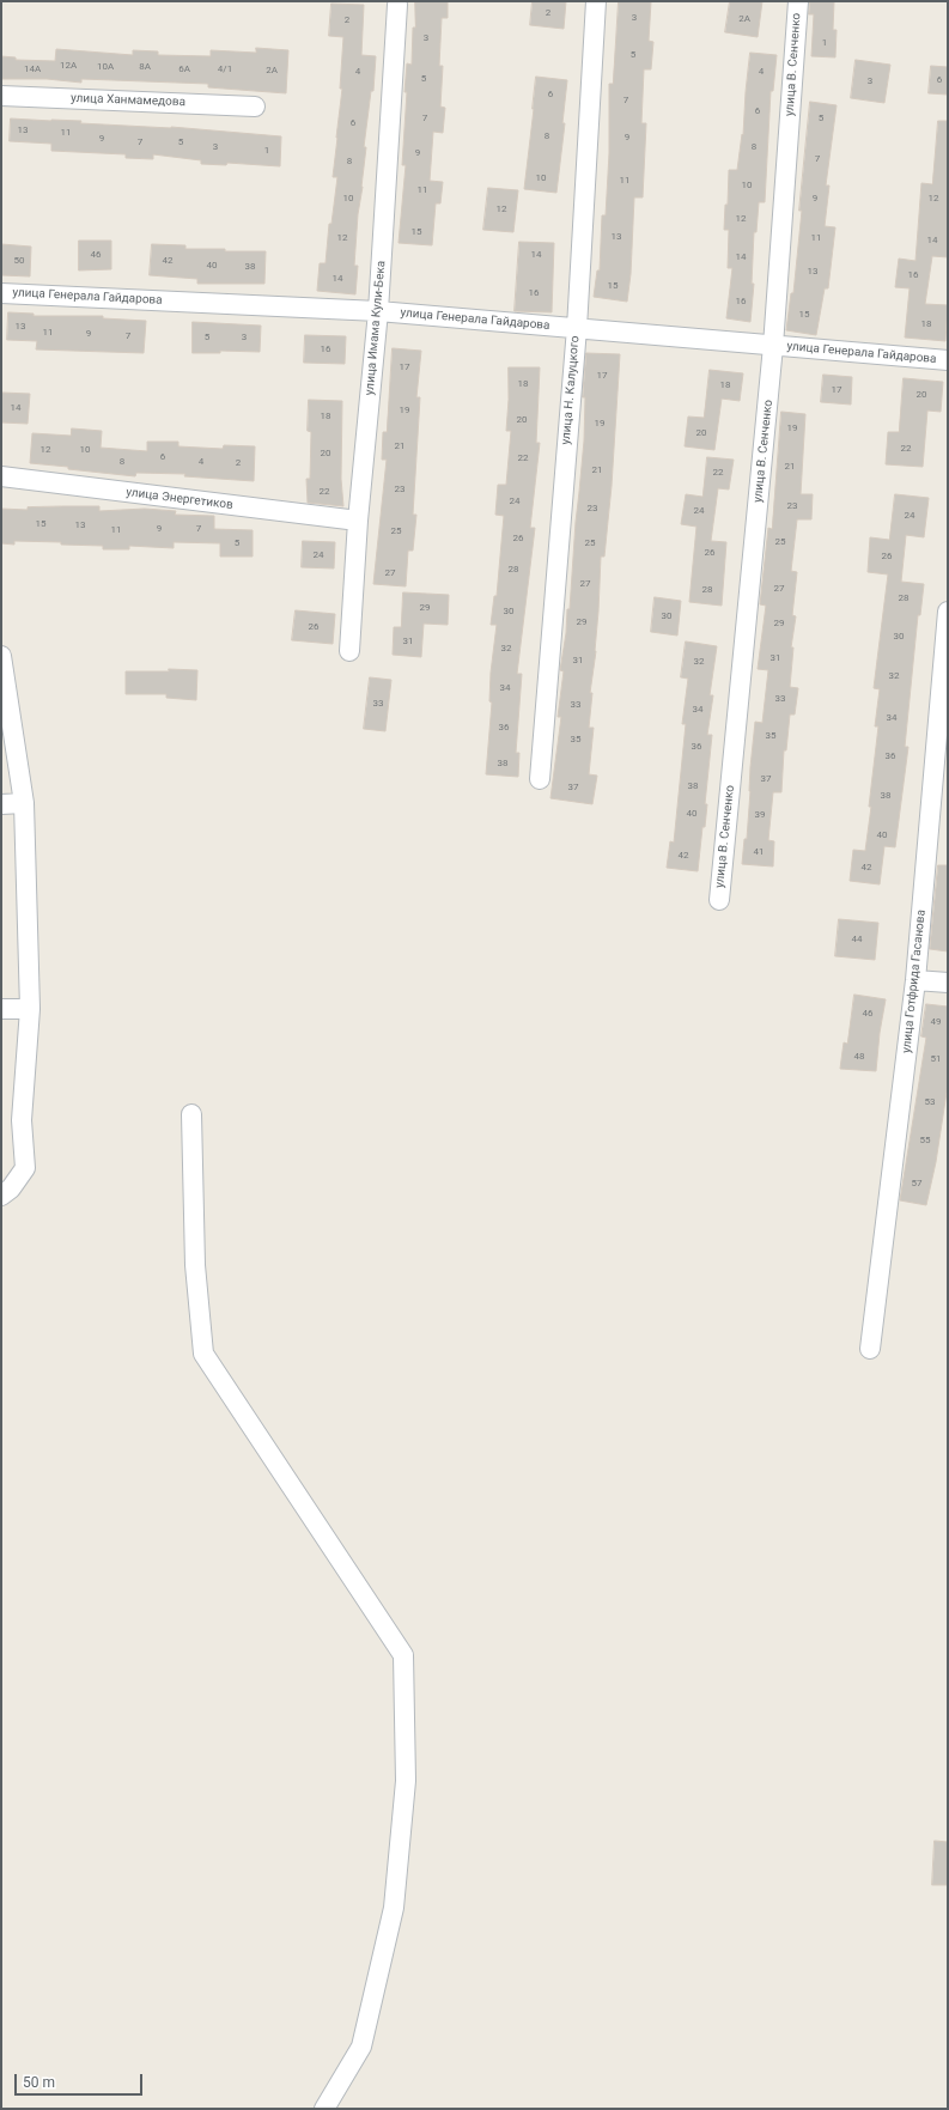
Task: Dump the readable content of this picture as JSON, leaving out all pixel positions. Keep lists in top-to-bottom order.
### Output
{
  "streets": {
    "street": [
      "улица В. Сенченко",
      "улица Ханмамедова",
      "улица Генерала Гайдарова",
      "улица Имама Кули-Бека",
      "улица Н. Калуцкого",
      "улица Энергетиков",
      "улица Готфрида Гасанова"
    ]
  },
  "crossings": [
    ["улица В. Сенченко", "улица Генерала Гайдарова"],
    ["улица Генерала Гайдарова", "улица Имама Кули-Бека"],
    ["улица Генерала Гайдарова", "улица Н. Калуцкого"],
    ["улица Имама Кули-Бека", "улица Энергетиков"]
  ],
  "house_numbers": [
    "2",
    "3",
    "2А",
    "2",
    "3",
    "1",
    "5",
    "12А",
    "10А",
    "8А",
    "14А",
    "6А",
    "4/1",
    "2А",
    "4",
    "4",
    "5",
    "6",
    "3",
    "6",
    "7",
    "6",
    "7",
    "5",
    "6",
    "13",
    "11",
    "8",
    "9",
    "9",
    "7",
    "5",
    "3",
    "8",
    "1",
    "9",
    "7",
    "8",
    "10",
    "11",
    "10",
    "11",
    "10",
    "9",
    "12",
    "12",
    "12",
    "15",
    "13",
    "12",
    "11",
    "14",
    "46",
    "14",
    "14",
    "50",
    "42",
    "40",
    "38",
    "13",
    "16",
    "14",
    "15",
    "16",
    "16",
    "15",
    "18",
    "13",
    "11",
    "9",
    "7",
    "5",
    "3",
    "16",
    "17",
    "17",
    "18",
    "18",
    "17",
    "20",
    "14",
    "19",
    "18",
    "20",
    "19",
    "19",
    "20",
    "21",
    "22",
    "12",
    "10",
    "20",
    "6",
    "22",
    "8",
    "4",
    "2",
    "21",
    "21",
    "22",
    "23",
    "22",
    "24",
    "23",
    "23",
    "24",
    "24",
    "15",
    "13",
    "9",
    "7",
    "11",
    "25",
    "26",
    "25",
    "5",
    "25",
    "26",
    "24",
    "26",
    "28",
    "27",
    "27",
    "27",
    "28",
    "28",
    "29",
    "30",
    "30",
    "29",
    "29",
    "26",
    "30",
    "31",
    "32",
    "31",
    "31",
    "32",
    "32",
    "34",
    "33",
    "33",
    "33",
    "34",
    "34",
    "36",
    "35",
    "35",
    "36",
    "36",
    "38",
    "37",
    "38",
    "37",
    "38",
    "40",
    "39",
    "40",
    "41",
    "42",
    "42",
    "44",
    "46",
    "49",
    "48",
    "51",
    "53",
    "55",
    "57"
  ],
  "scale_bar": "50 m"
}
